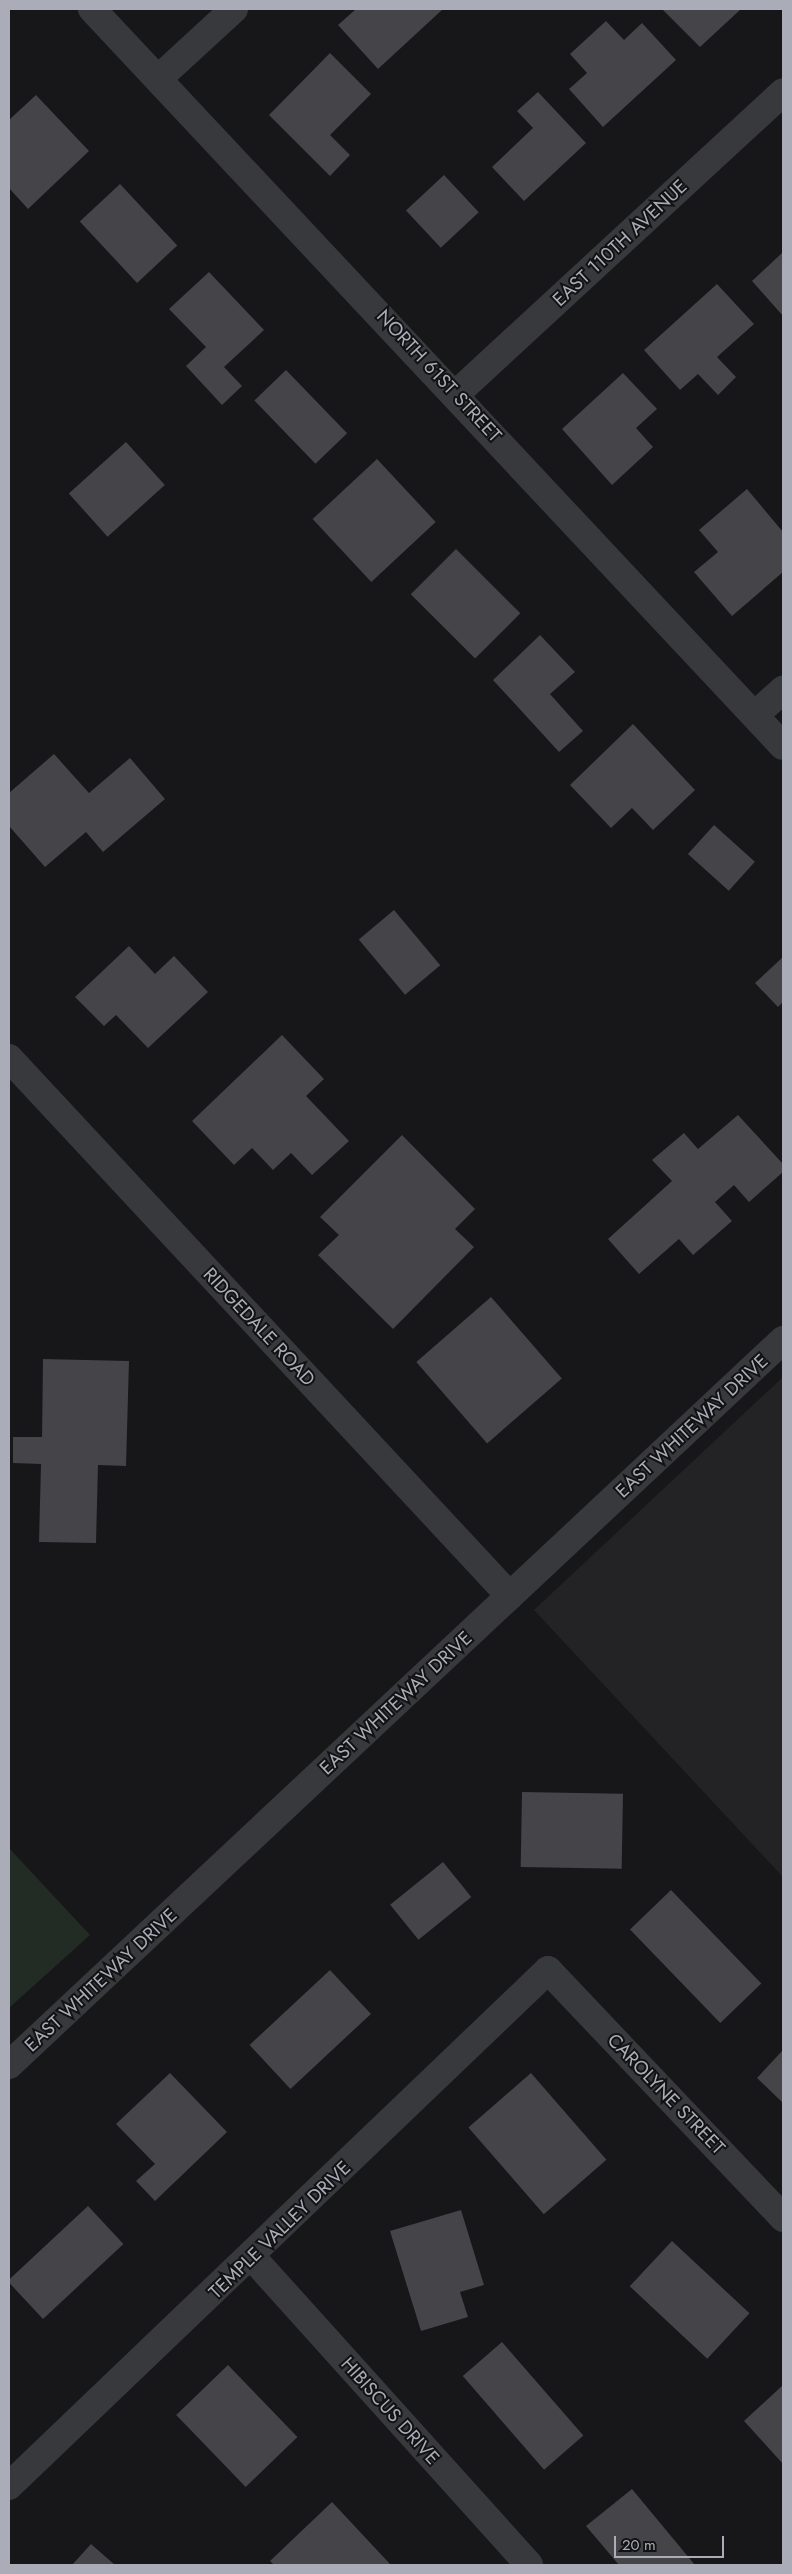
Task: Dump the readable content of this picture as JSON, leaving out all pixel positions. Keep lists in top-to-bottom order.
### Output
{
  "streets": {
    "street": [
      "EAST 110TH AVENUE",
      "NORTH 61ST STREET",
      "RIDGEDALE ROAD",
      "EAST WHITEWAY DRIVE",
      "CAROLYNE STREET",
      "TEMPLE VALLEY DRIVE",
      "HIBISCUS DRIVE"
    ]
  },
  "crossings": [
    ["EAST 110TH AVENUE", "NORTH 61ST STREET"],
    ["RIDGEDALE ROAD", "EAST WHITEWAY DRIVE"],
    ["CAROLYNE STREET", "TEMPLE VALLEY DRIVE"],
    ["TEMPLE VALLEY DRIVE", "HIBISCUS DRIVE"]
  ],
  "scale_bar": "20 m"
}
